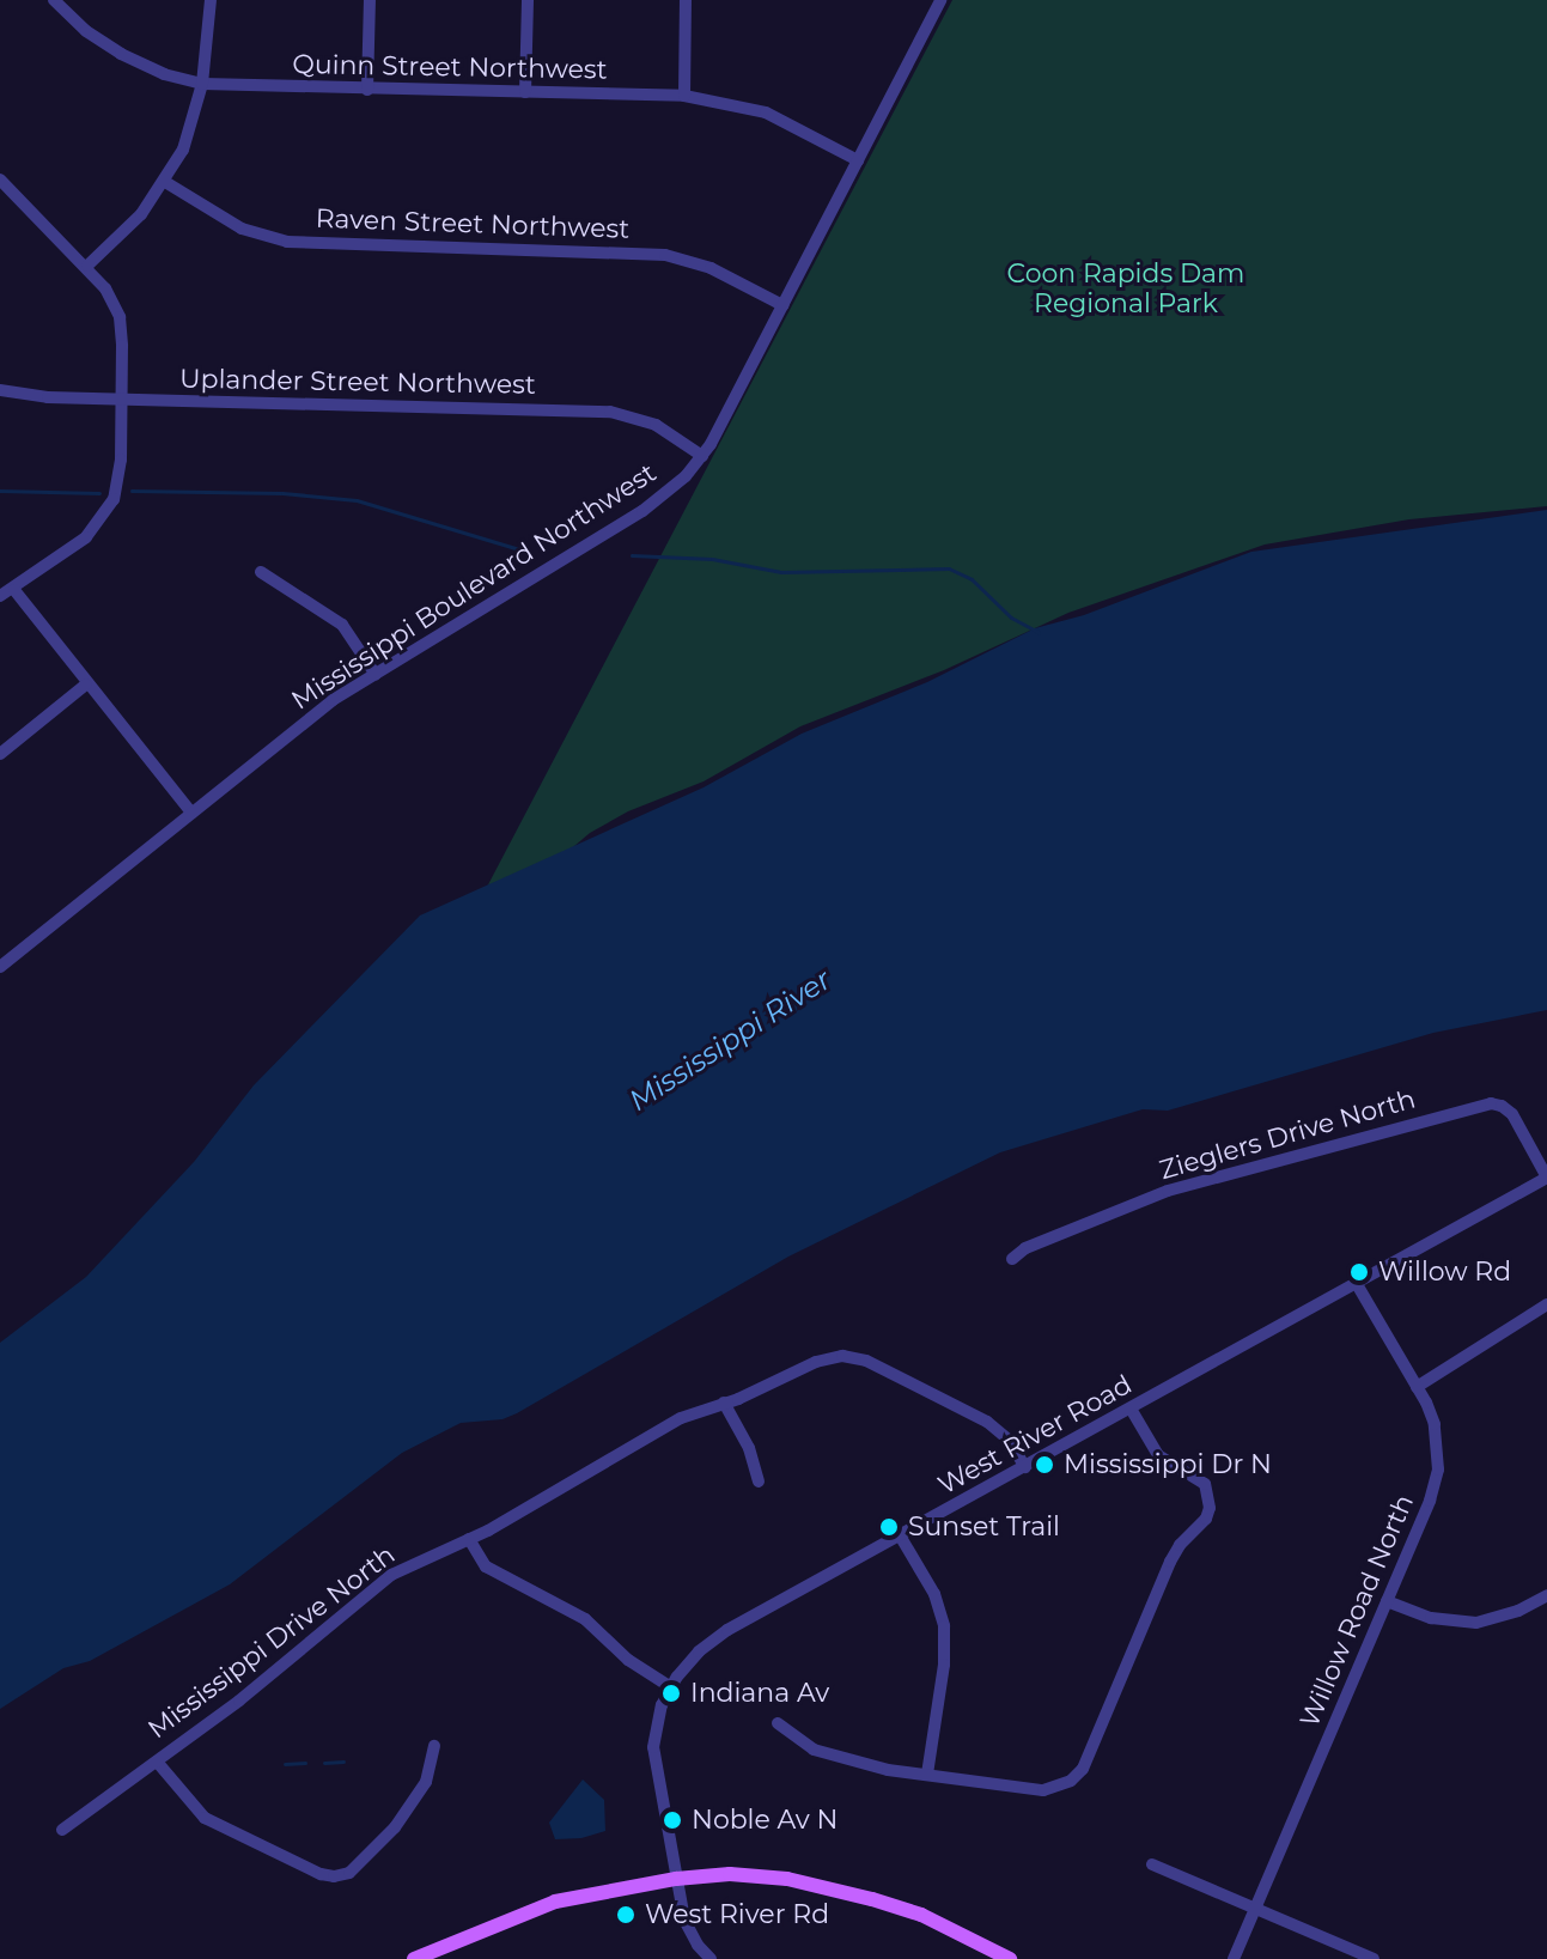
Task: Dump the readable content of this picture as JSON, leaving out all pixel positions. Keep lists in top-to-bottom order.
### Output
{
  "streets": {
    "street": [
      "Quinn Street Northwest",
      "Raven Street Northwest",
      "Uplander Street Northwest",
      "Mississippi Boulevard Northwest",
      "Zieglers Drive North",
      "West River Road",
      "Willow Road North",
      "Mississippi Drive North"
    ]
  },
  "crossings": [
    ["Quinn Street Northwest", "Mississippi Boulevard Northwest"],
    ["Raven Street Northwest", "Mississippi Boulevard Northwest"],
    ["Uplander Street Northwest", "Mississippi Boulevard Northwest"],
    ["Zieglers Drive North", "West River Road"],
    ["West River Road", "Willow Road North"],
    ["West River Road", "Mississippi Drive North"]
  ],
  "water": ["Mississippi River"],
  "parks": ["Coon Rapids Dam Regional Park"],
  "places": [
    "Willow Rd",
    "Mississippi Dr N",
    "Sunset Trail",
    "Indiana Av",
    "Noble Av N",
    "West River Rd"
  ]
}
